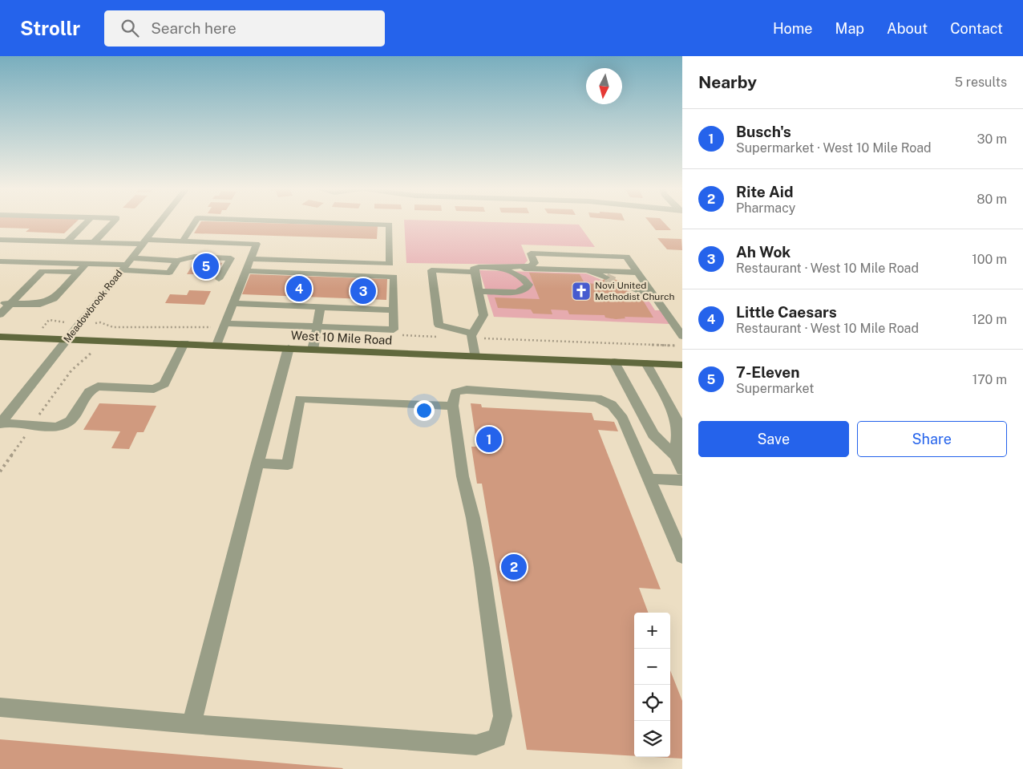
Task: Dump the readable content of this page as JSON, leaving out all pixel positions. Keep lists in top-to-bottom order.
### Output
{
  "streets": {
    "main road": ["West 10 Mile Road"],
    "street": ["Meadowbrook Road"]
  },
  "crossings": [
    ["Meadowbrook Road", "West 10 Mile Road"]
  ],
  "places": {
    "church": ["Novi United Methodist Church"]
  },
  "north": "bottom",
  "page": {
    "header": "Strollr",
    "search": "Search here",
    "nav": [
      "Home",
      "Map",
      "About",
      "Contact"
    ],
    "heading": ["Nearby", "5 results"],
    "list": [
      {
        "mark": "1",
        "name": "Busch's",
        "note": "Supermarket · West 10 Mile Road",
        "value": "30 m"
      },
      {
        "mark": "2",
        "name": "Rite Aid",
        "note": "Pharmacy",
        "value": "80 m"
      },
      {
        "mark": "3",
        "name": "Ah Wok",
        "note": "Restaurant · West 10 Mile Road",
        "value": "100 m"
      },
      {
        "mark": "4",
        "name": "Little Caesars",
        "note": "Restaurant · West 10 Mile Road",
        "value": "120 m"
      },
      {
        "mark": "5",
        "name": "7-Eleven",
        "note": "Supermarket",
        "value": "170 m"
      }
    ],
    "pins": [
      "5",
      "4",
      "3",
      "1",
      "2"
    ],
    "buttons": ["Save", "Share"],
    "map_buttons": ["+", "−"]
  }
}
